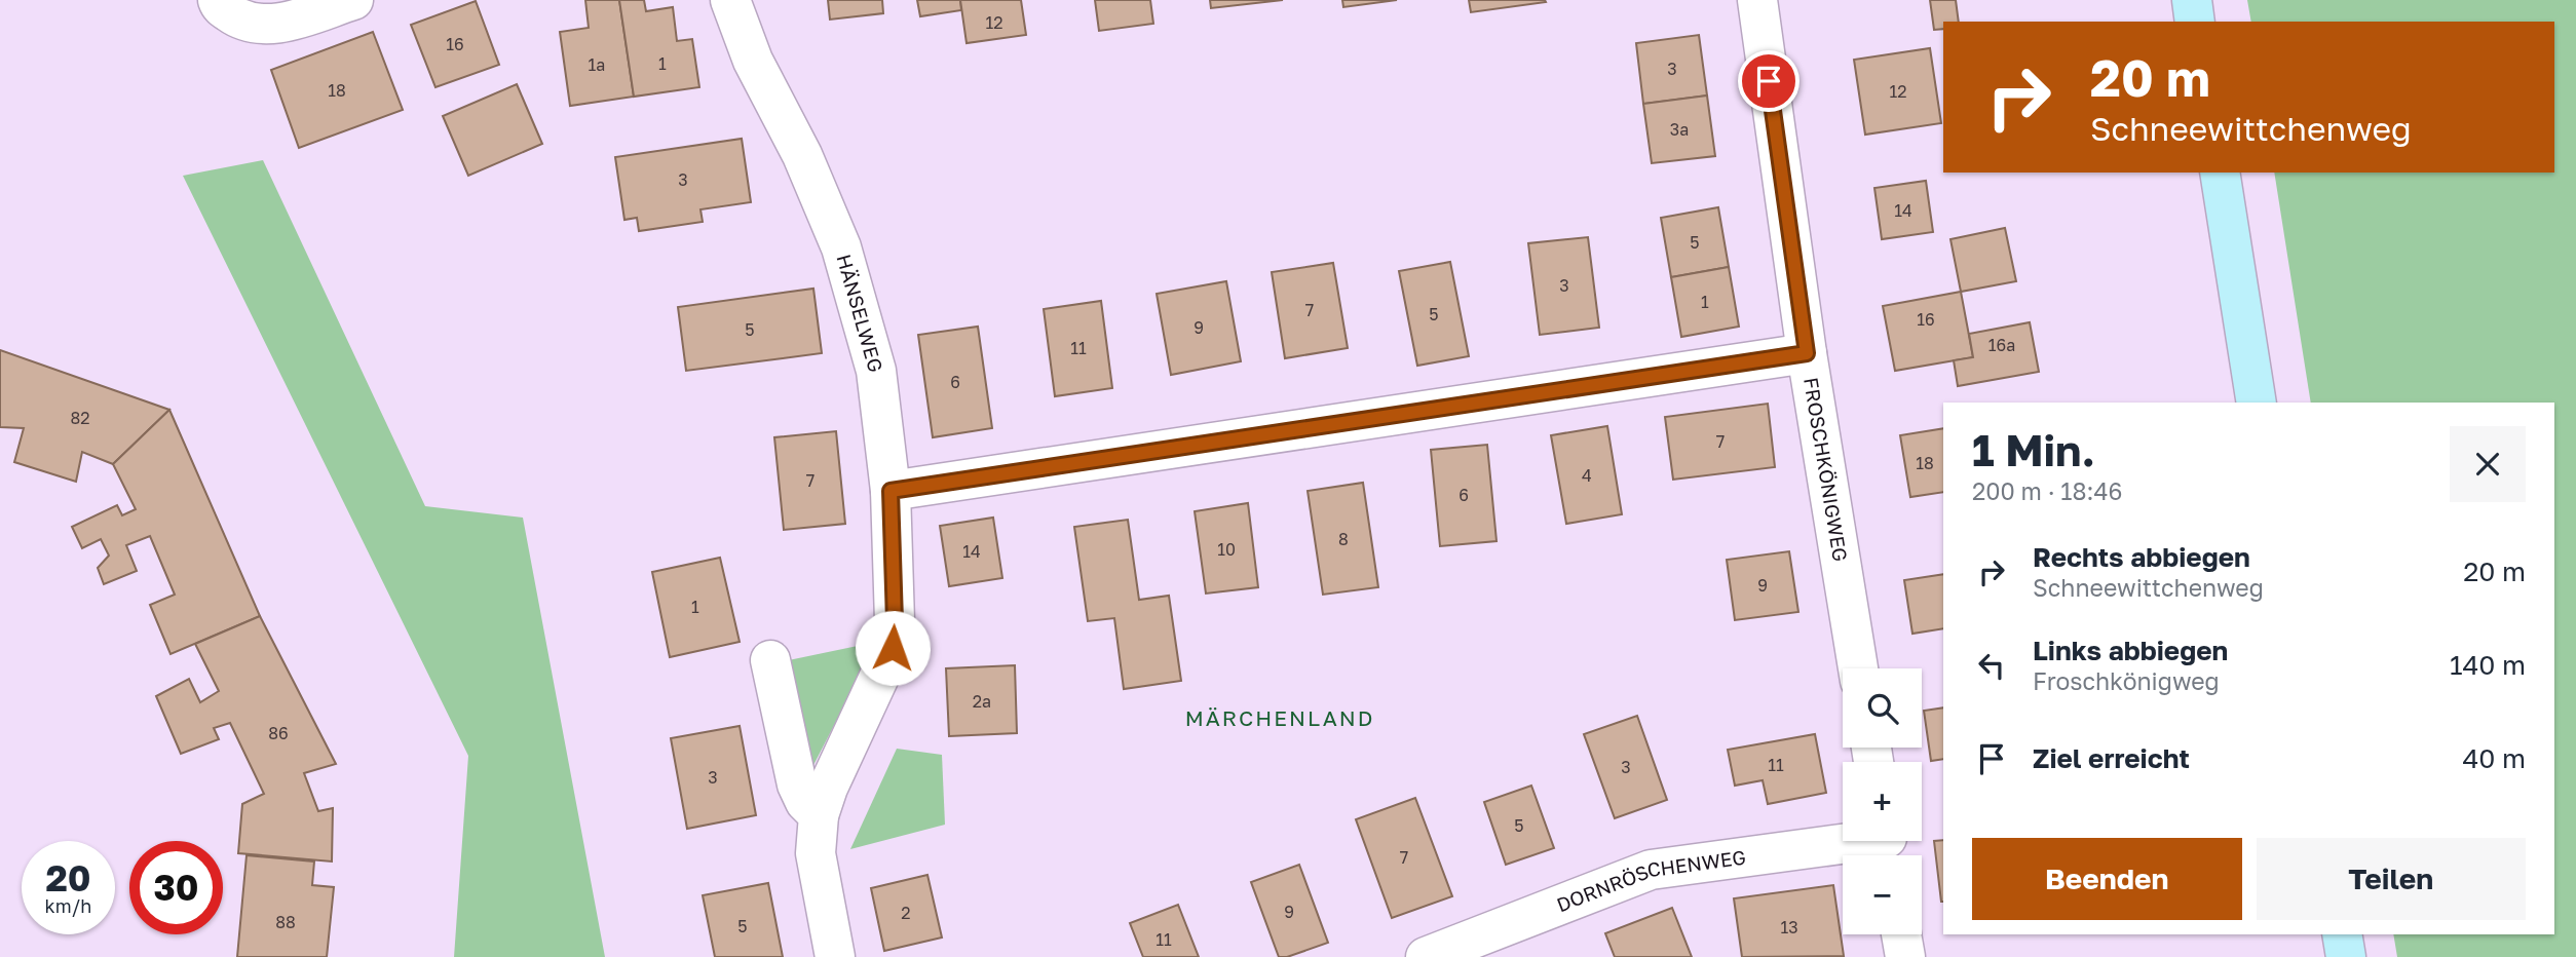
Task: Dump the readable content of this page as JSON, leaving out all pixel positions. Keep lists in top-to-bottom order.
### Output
{
  "streets": {
    "street": ["HÄNSELWEG", "FROSCHKÖNIGWEG", "DORNRÖSCHENWEG"]
  },
  "districts": ["MÄRCHENLAND"],
  "house_numbers": [
    "12",
    "16",
    "1",
    "1a",
    "3",
    "18",
    "12",
    "3a",
    "3",
    "14",
    "5",
    "3",
    "1",
    "7",
    "5",
    "16",
    "9",
    "5",
    "16a",
    "11",
    "6",
    "82",
    "7",
    "18",
    "4",
    "7",
    "6",
    "8",
    "10",
    "14",
    "9",
    "1",
    "2a",
    "86",
    "11",
    "3",
    "3",
    "5",
    "7",
    "9",
    "2",
    "88",
    "5",
    "13",
    "11"
  ],
  "page": {
    "turn": ["20 m", "Schneewittchenweg"],
    "heading": ["1 Min.", "200 m · 18:46"],
    "list": [
      {
        "name": "Rechts abbiegen",
        "note": "Schneewittchenweg",
        "value": "20 m"
      },
      {
        "name": "Links abbiegen",
        "note": "Froschkönigweg",
        "value": "140 m"
      },
      {
        "name": "Ziel erreicht",
        "value": "40 m"
      }
    ],
    "map_buttons": ["+", "−"],
    "buttons": ["Beenden", "Teilen"],
    "speed": "20 km/h",
    "limit": "30"
  }
}
